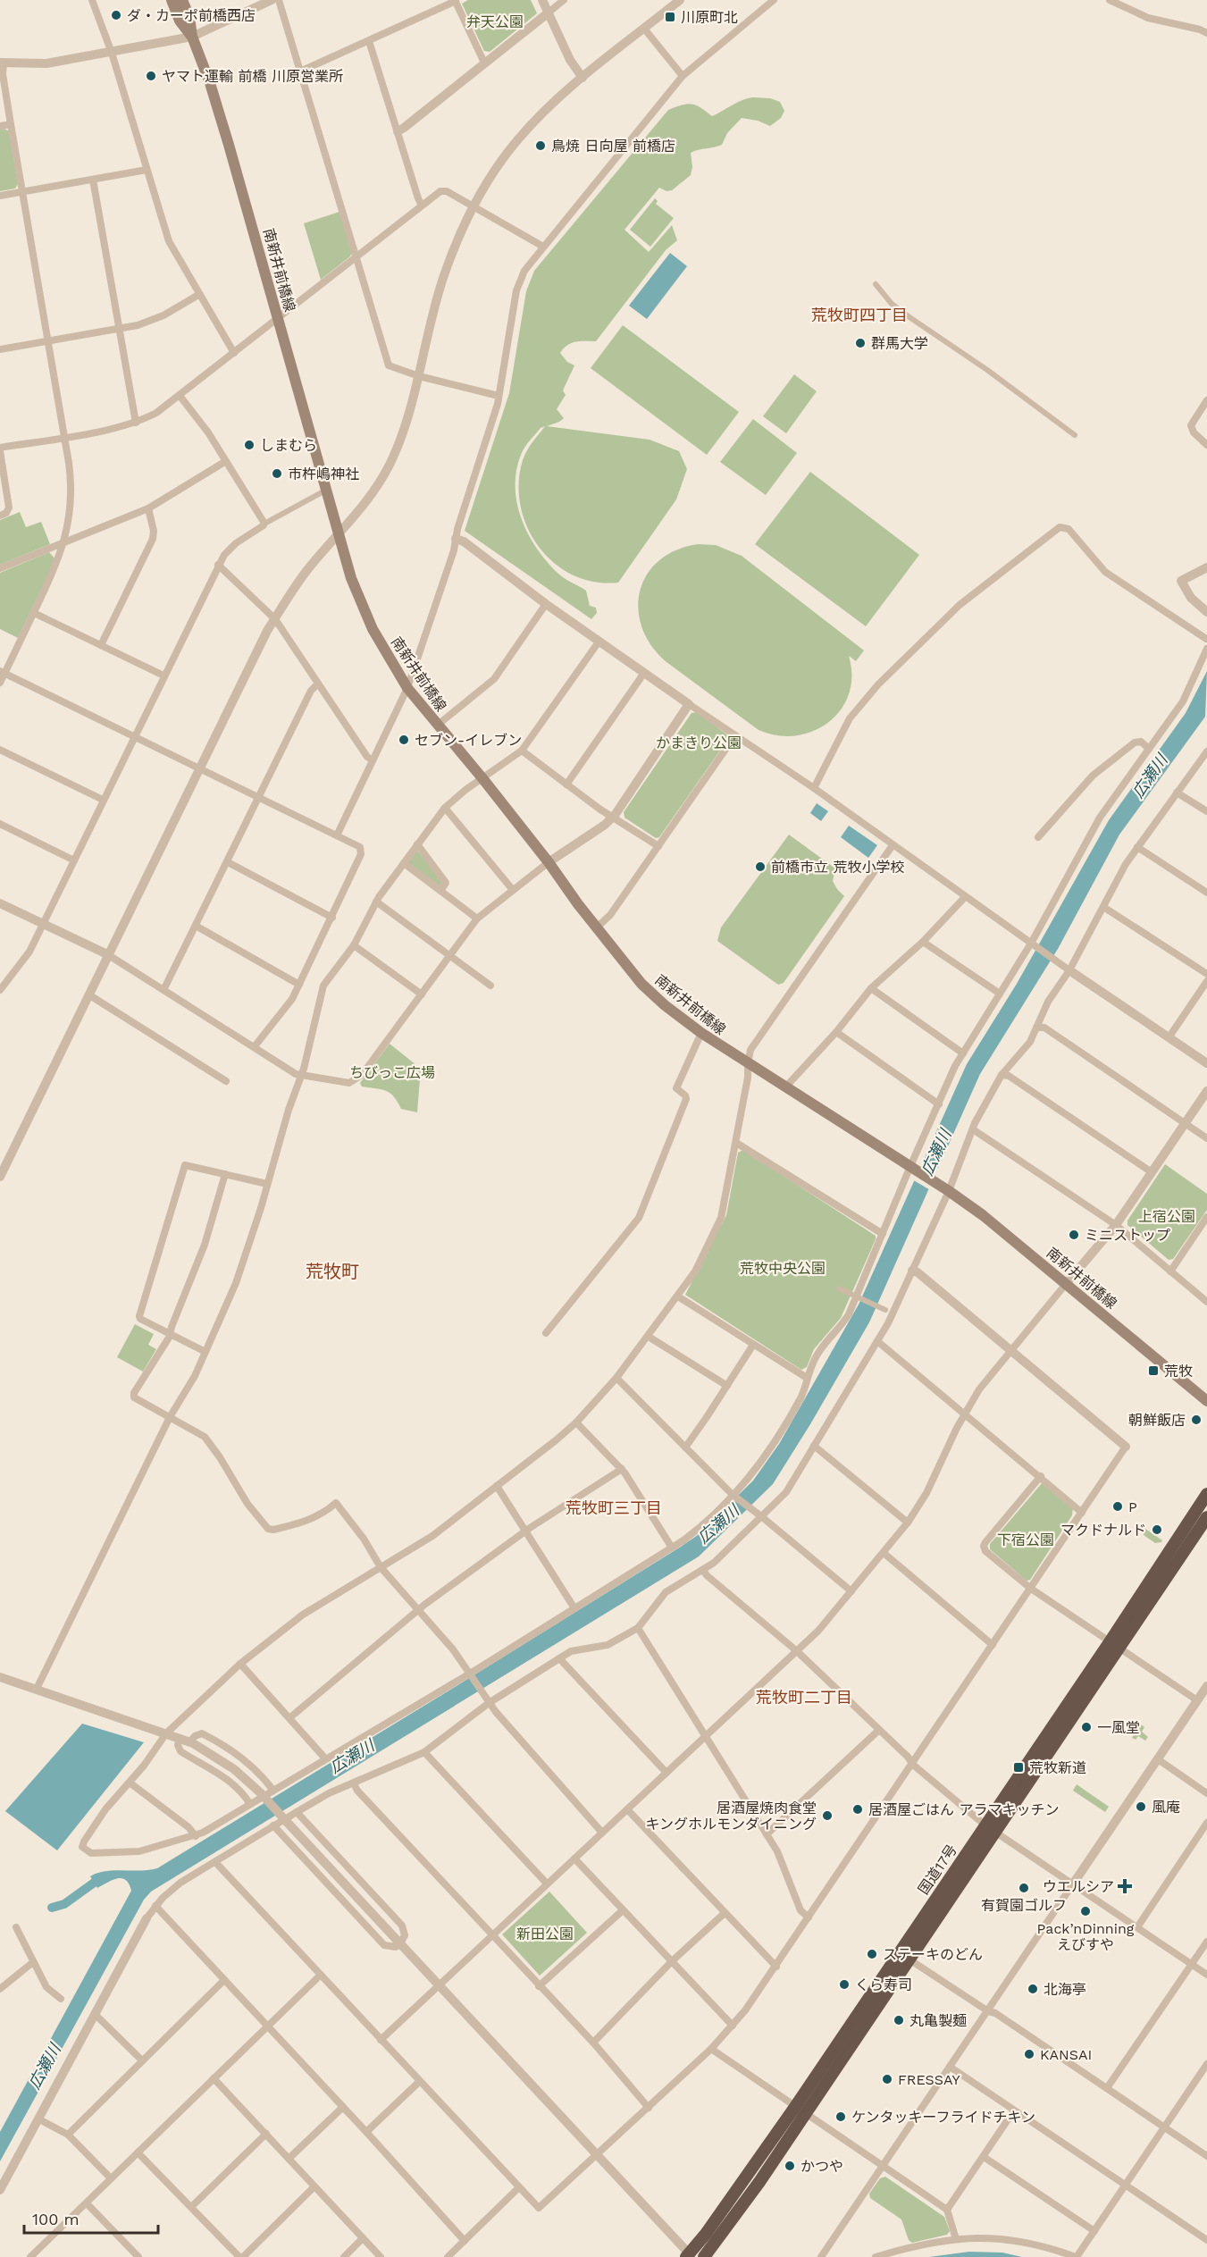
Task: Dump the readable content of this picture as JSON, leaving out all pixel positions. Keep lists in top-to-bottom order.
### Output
{
  "streets": {
    "highway": ["国道17号"],
    "main road": ["南新井前橋線"]
  },
  "districts": [
    "荒牧町四丁目",
    "荒牧町",
    "荒牧町三丁目",
    "荒牧町二丁目"
  ],
  "water": ["広瀬川"],
  "parks": [
    "弁天公園",
    "かまきり公園",
    "ちびっこ広場",
    "上宿公園",
    "荒牧中央公園",
    "下宿公園",
    "新田公園"
  ],
  "places": {
    "other": [
      "ダ・カーポ前橋西店",
      "ヤマト運輸 前橋 川原営業所",
      "鳥焼 日向屋 前橋店",
      "群馬大学",
      "しまむら",
      "市杵嶋神社",
      "セブン-イレブン",
      "前橋市立 荒牧小学校",
      "ミニストップ",
      "朝鮮飯店",
      "P",
      "マクドナルド",
      "一風堂",
      "風庵",
      "居酒屋ごはん アラマキッチン",
      "居酒屋焼肉食堂 キングホルモンダイニング",
      "有賀園ゴルフ",
      "Pack’nDinning えびすや",
      "ステーキのどん",
      "くら寿司",
      "北海亭",
      "丸亀製麺",
      "KANSAI",
      "FRESSAY",
      "ケンタッキーフライドチキン",
      "かつや"
    ],
    "transit": ["川原町北", "荒牧", "荒牧新道"],
    "health": ["ウエルシア"]
  },
  "scale_bar": "100 m"
}
